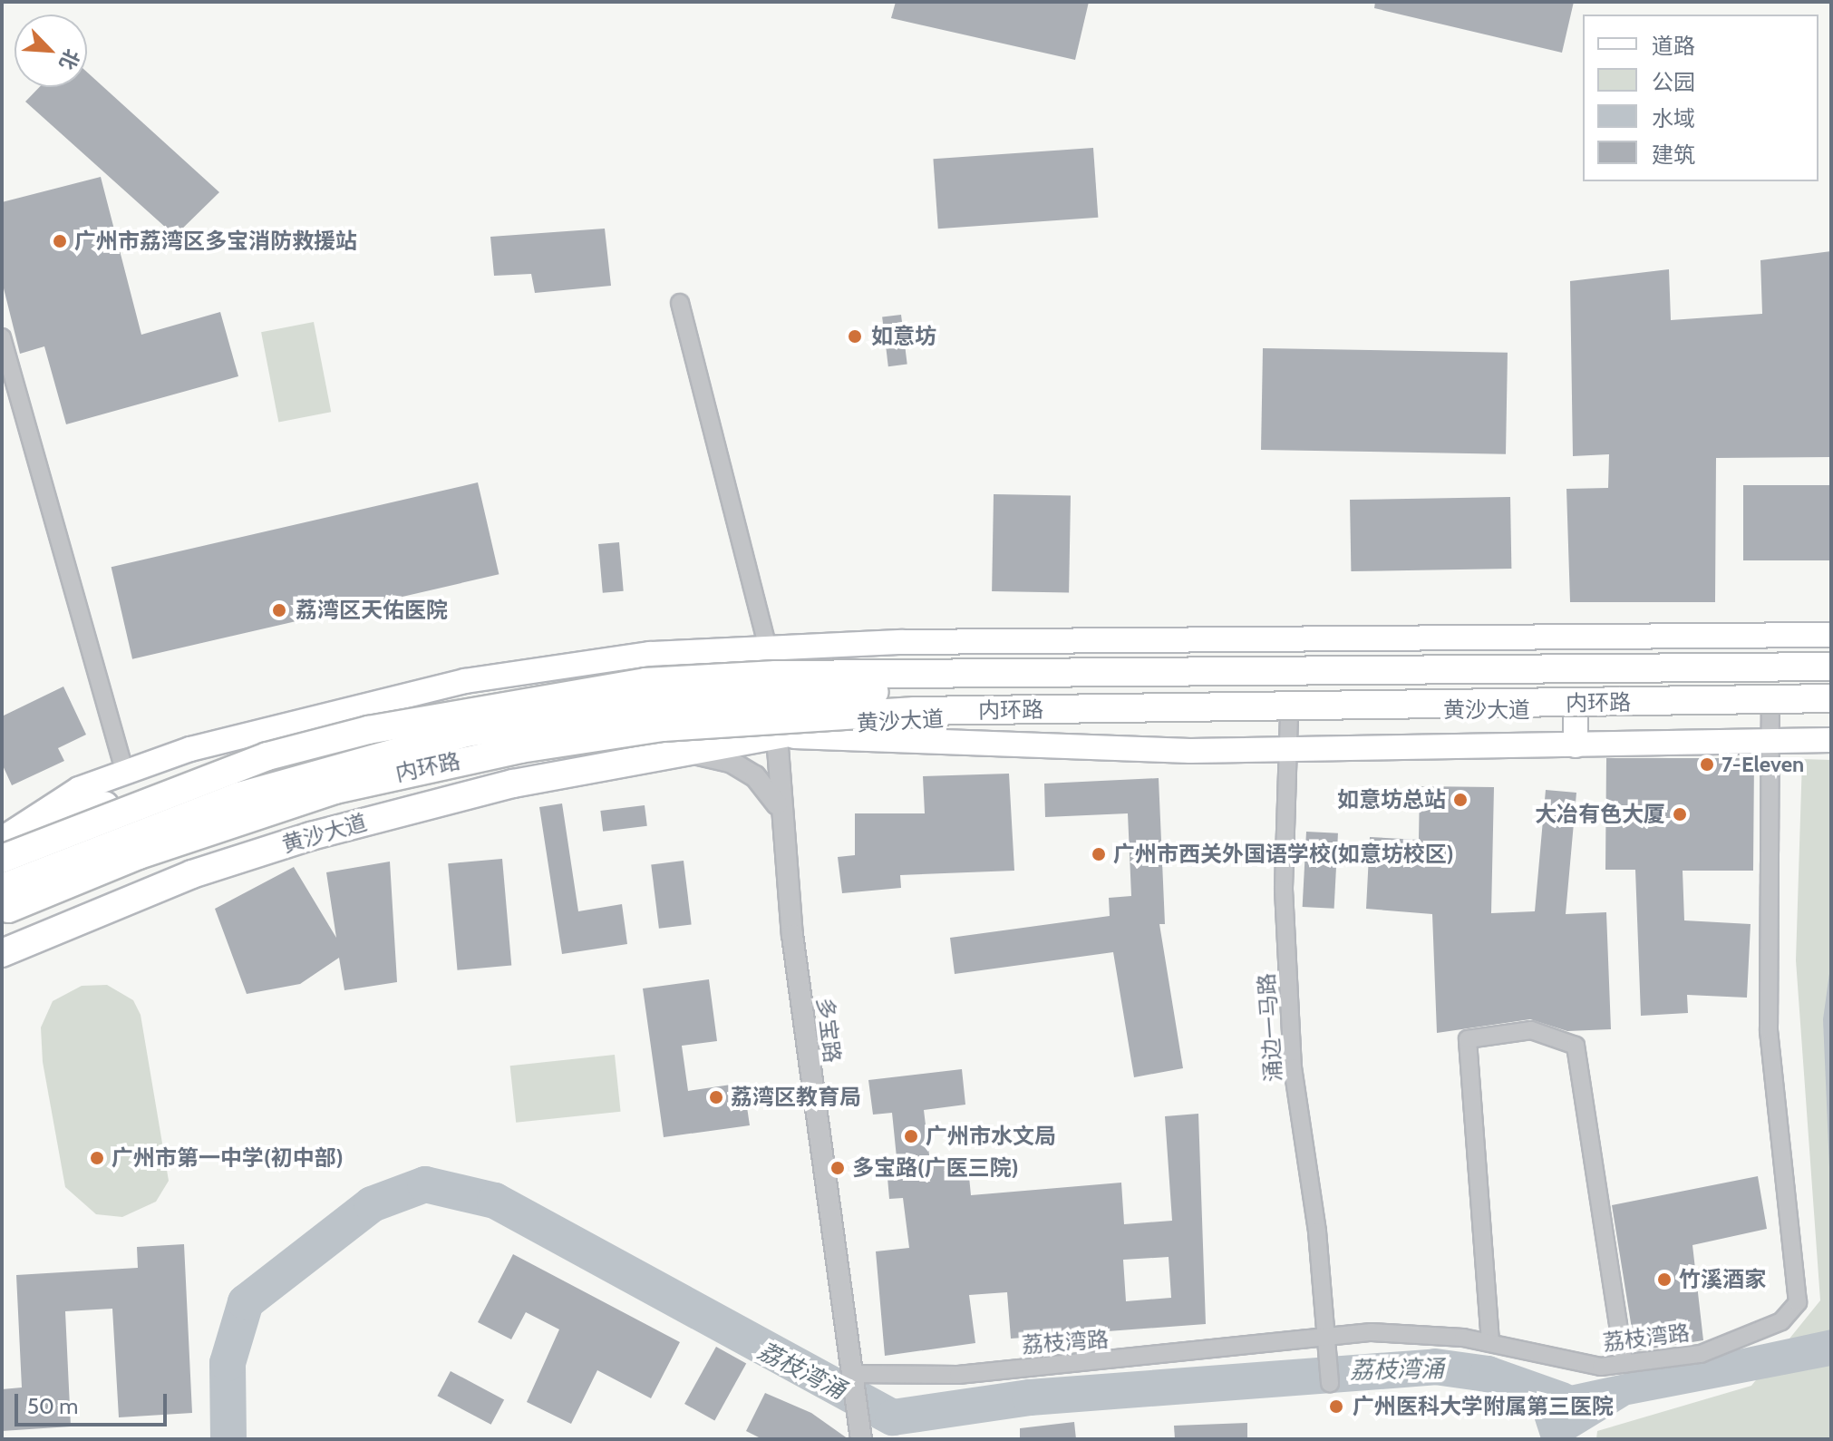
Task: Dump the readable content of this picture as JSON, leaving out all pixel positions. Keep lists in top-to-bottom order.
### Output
{
  "streets": {
    "highway": ["内环路", "黄沙大道"],
    "street": ["涌边一马路", "多宝路", "荔枝湾路"]
  },
  "crossings": [
    ["内环路", "黄沙大道"],
    ["黄沙大道", "涌边一马路"],
    ["黄沙大道", "多宝路"],
    ["黄沙大道", "荔枝湾路"],
    ["涌边一马路", "荔枝湾路"],
    ["多宝路", "荔枝湾路"]
  ],
  "water": ["荔枝湾涌"],
  "places": [
    "广州市荔湾区多宝消防救援站",
    "如意坊",
    "荔湾区天佑医院",
    "7-Eleven",
    "如意坊总站",
    "大冶有色大厦",
    "广州市西关外国语学校(如意坊校区)",
    "荔湾区教育局",
    "广州市水文局",
    "广州市第一中学(初中部)",
    "多宝路(广医三院)",
    "竹溪酒家",
    "广州医科大学附属第三医院"
  ],
  "legend": [
    "道路",
    "公园",
    "水域",
    "建筑"
  ],
  "scale_bar": "50 m",
  "north": "bottom right"
}
